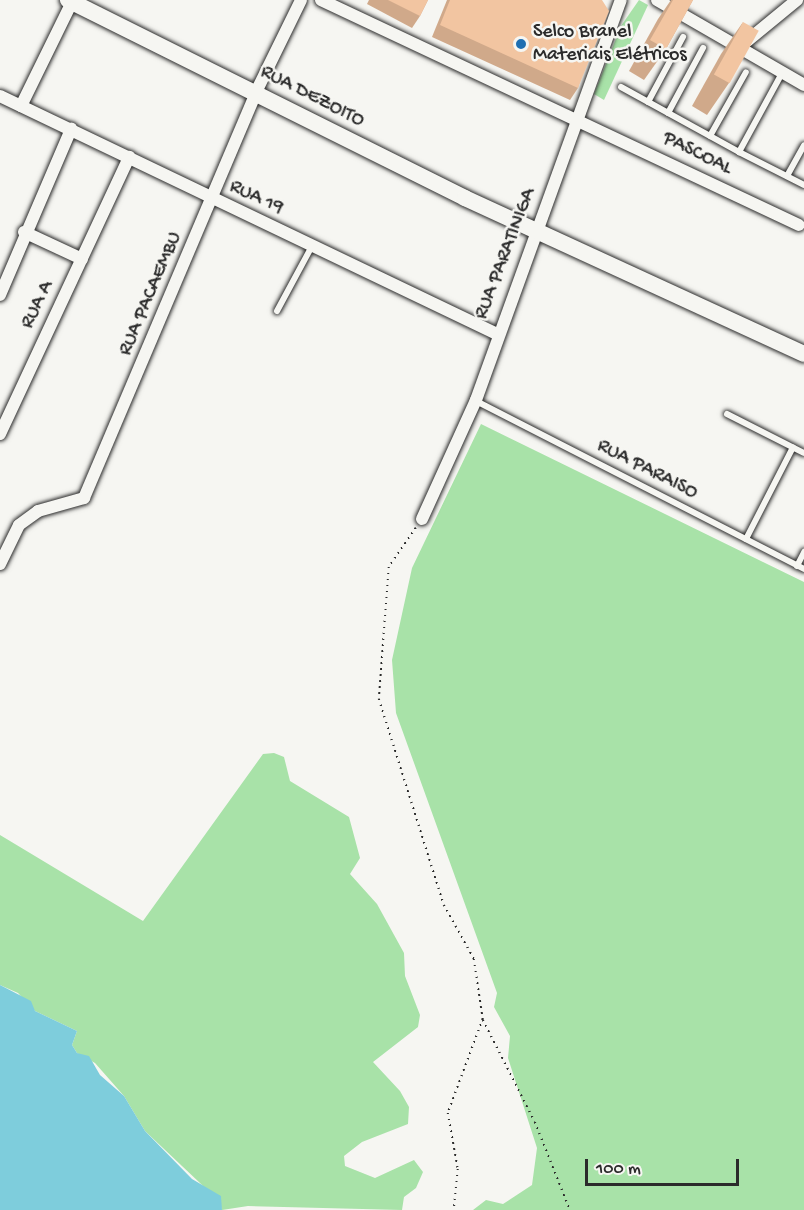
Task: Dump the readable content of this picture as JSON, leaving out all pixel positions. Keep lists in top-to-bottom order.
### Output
{
  "streets": {
    "street": [
      "RUA DEZOITO",
      "PASCOAL",
      "RUA 19",
      "RUA PARATINIGA",
      "RUA PACAEMBU",
      "RUA A"
    ],
    "lane": ["RUA PARAISO"]
  },
  "crossings": [
    ["RUA DEZOITO", "RUA PARATINIGA"],
    ["RUA DEZOITO", "RUA PACAEMBU"],
    ["PASCOAL", "RUA PARATINIGA"],
    ["RUA 19", "RUA PARATINIGA"],
    ["RUA 19", "RUA PACAEMBU"],
    ["RUA 19", "RUA A"],
    ["RUA PARATINIGA", "RUA PARAISO"]
  ],
  "places": ["Selco Branel Materiais Elétricos"],
  "scale_bar": "100 m"
}
